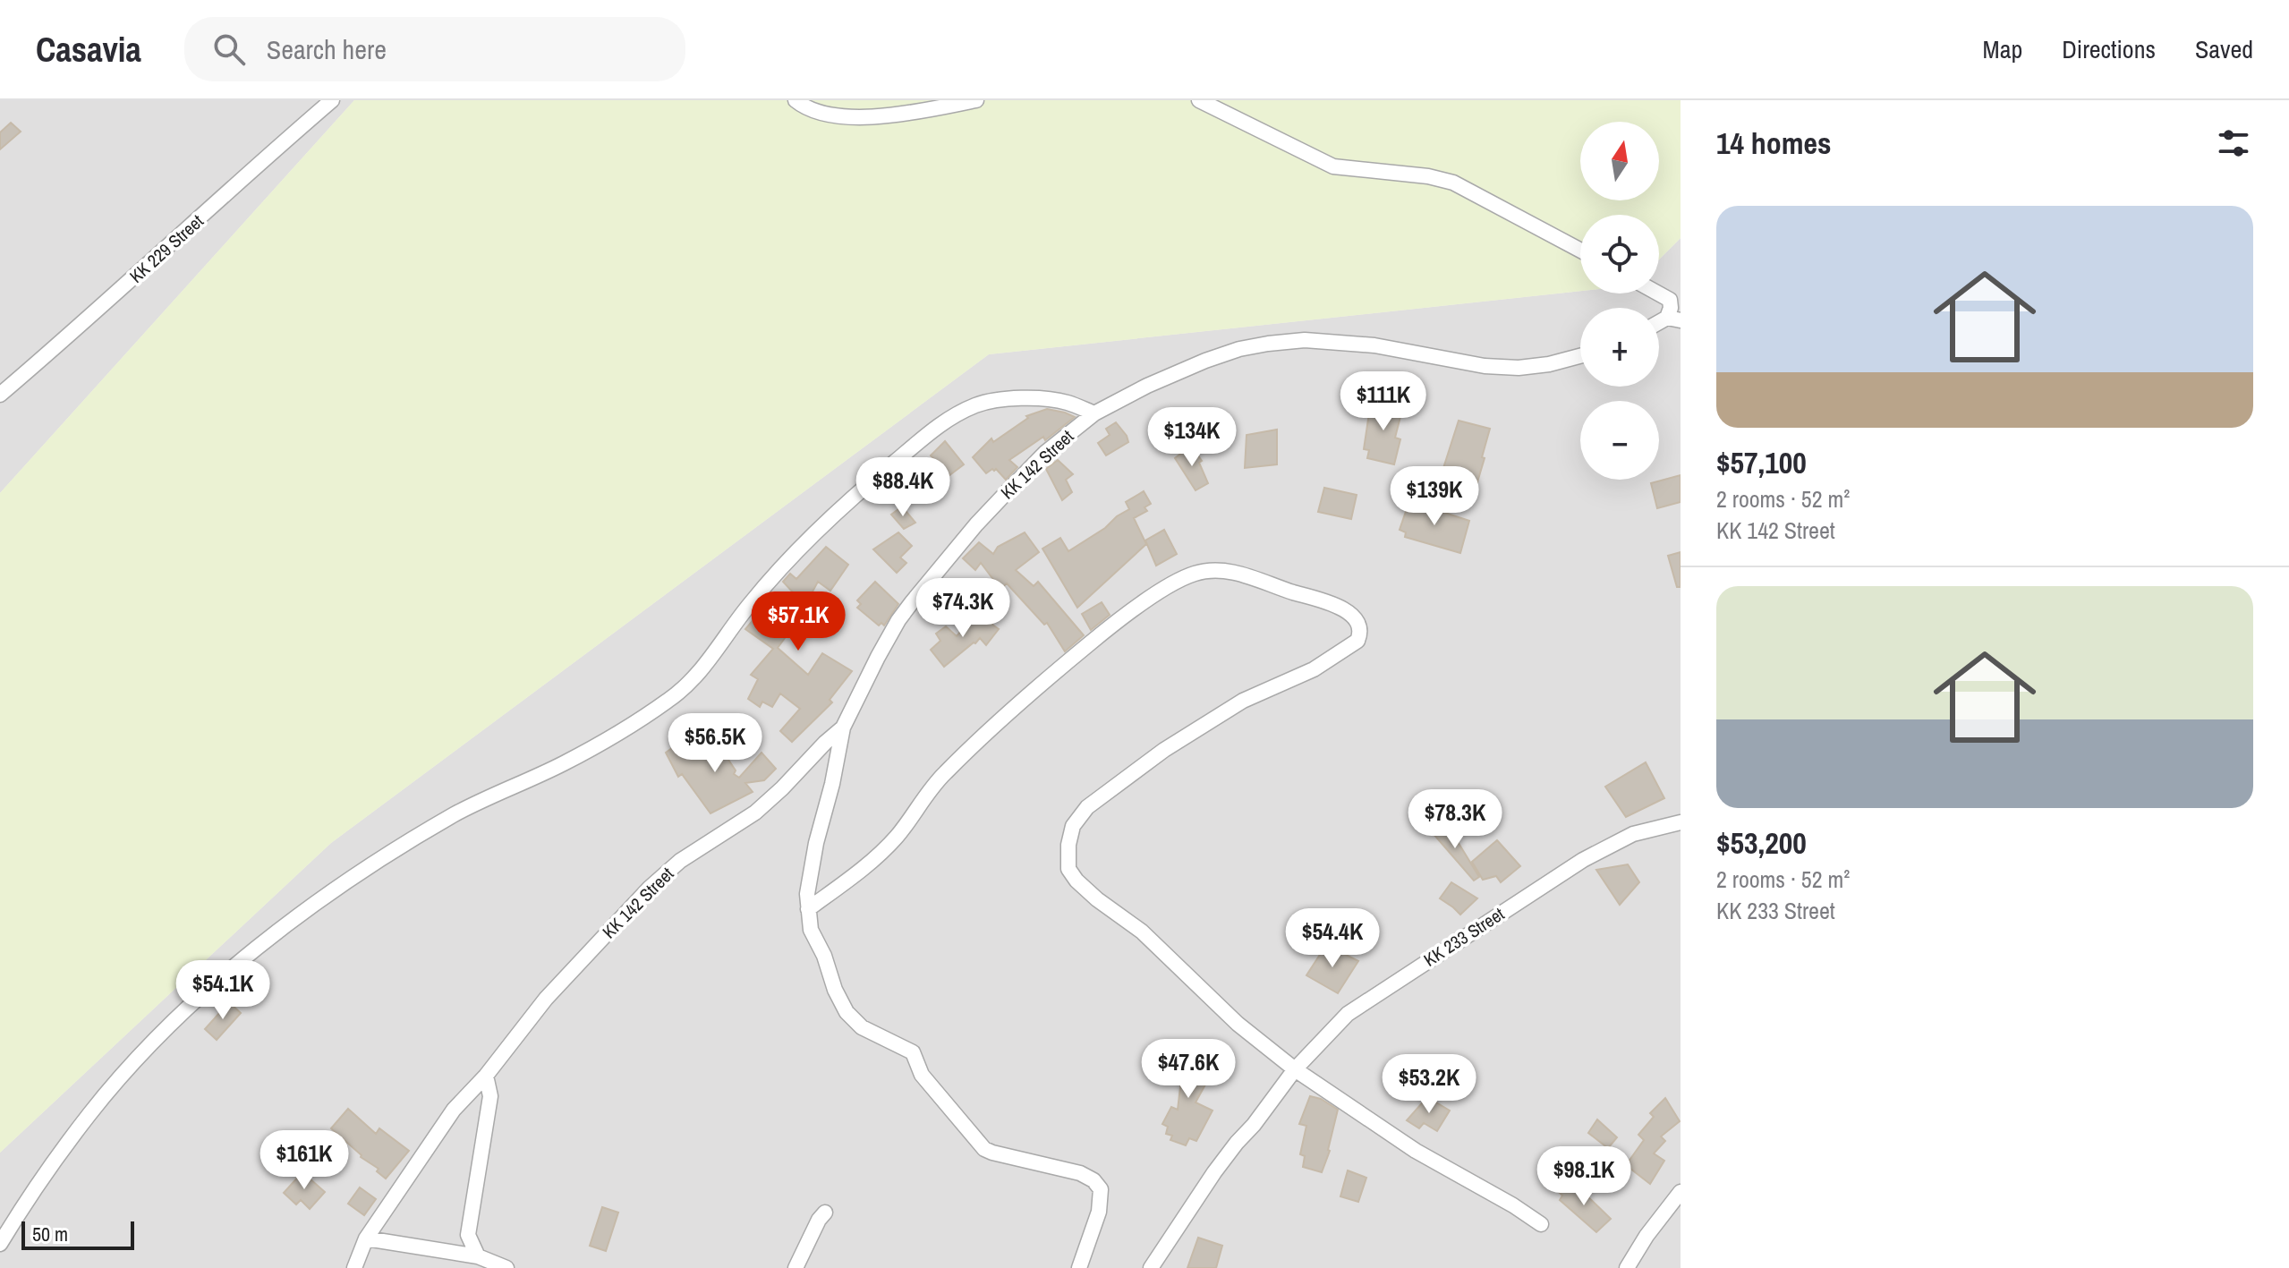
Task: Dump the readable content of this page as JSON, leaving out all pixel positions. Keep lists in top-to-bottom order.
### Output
{
  "streets": {
    "street": ["KK 229 Street", "KK 142 Street", "KK 233 Street"]
  },
  "scale_bar": "50 m",
  "north": "top",
  "page": {
    "header": "Casavia",
    "search": "Search here",
    "nav": ["Map", "Directions", "Saved"],
    "heading": "14 homes",
    "map_buttons": ["+", "−"],
    "list": [
      {
        "name": "$57,100",
        "note": "2 rooms · 52 m² · KK 142 Street"
      },
      {
        "name": "$53,200",
        "note": "2 rooms · 52 m² · KK 233 Street"
      }
    ],
    "price": [
      "$111K",
      "$134K",
      "$88.4K",
      "$139K",
      "$74.3K",
      "$57.1K",
      "$56.5K",
      "$78.3K",
      "$54.4K",
      "$54.1K",
      "$47.6K",
      "$53.2K",
      "$161K",
      "$98.1K"
    ],
    "scale": "50 m"
  }
}
